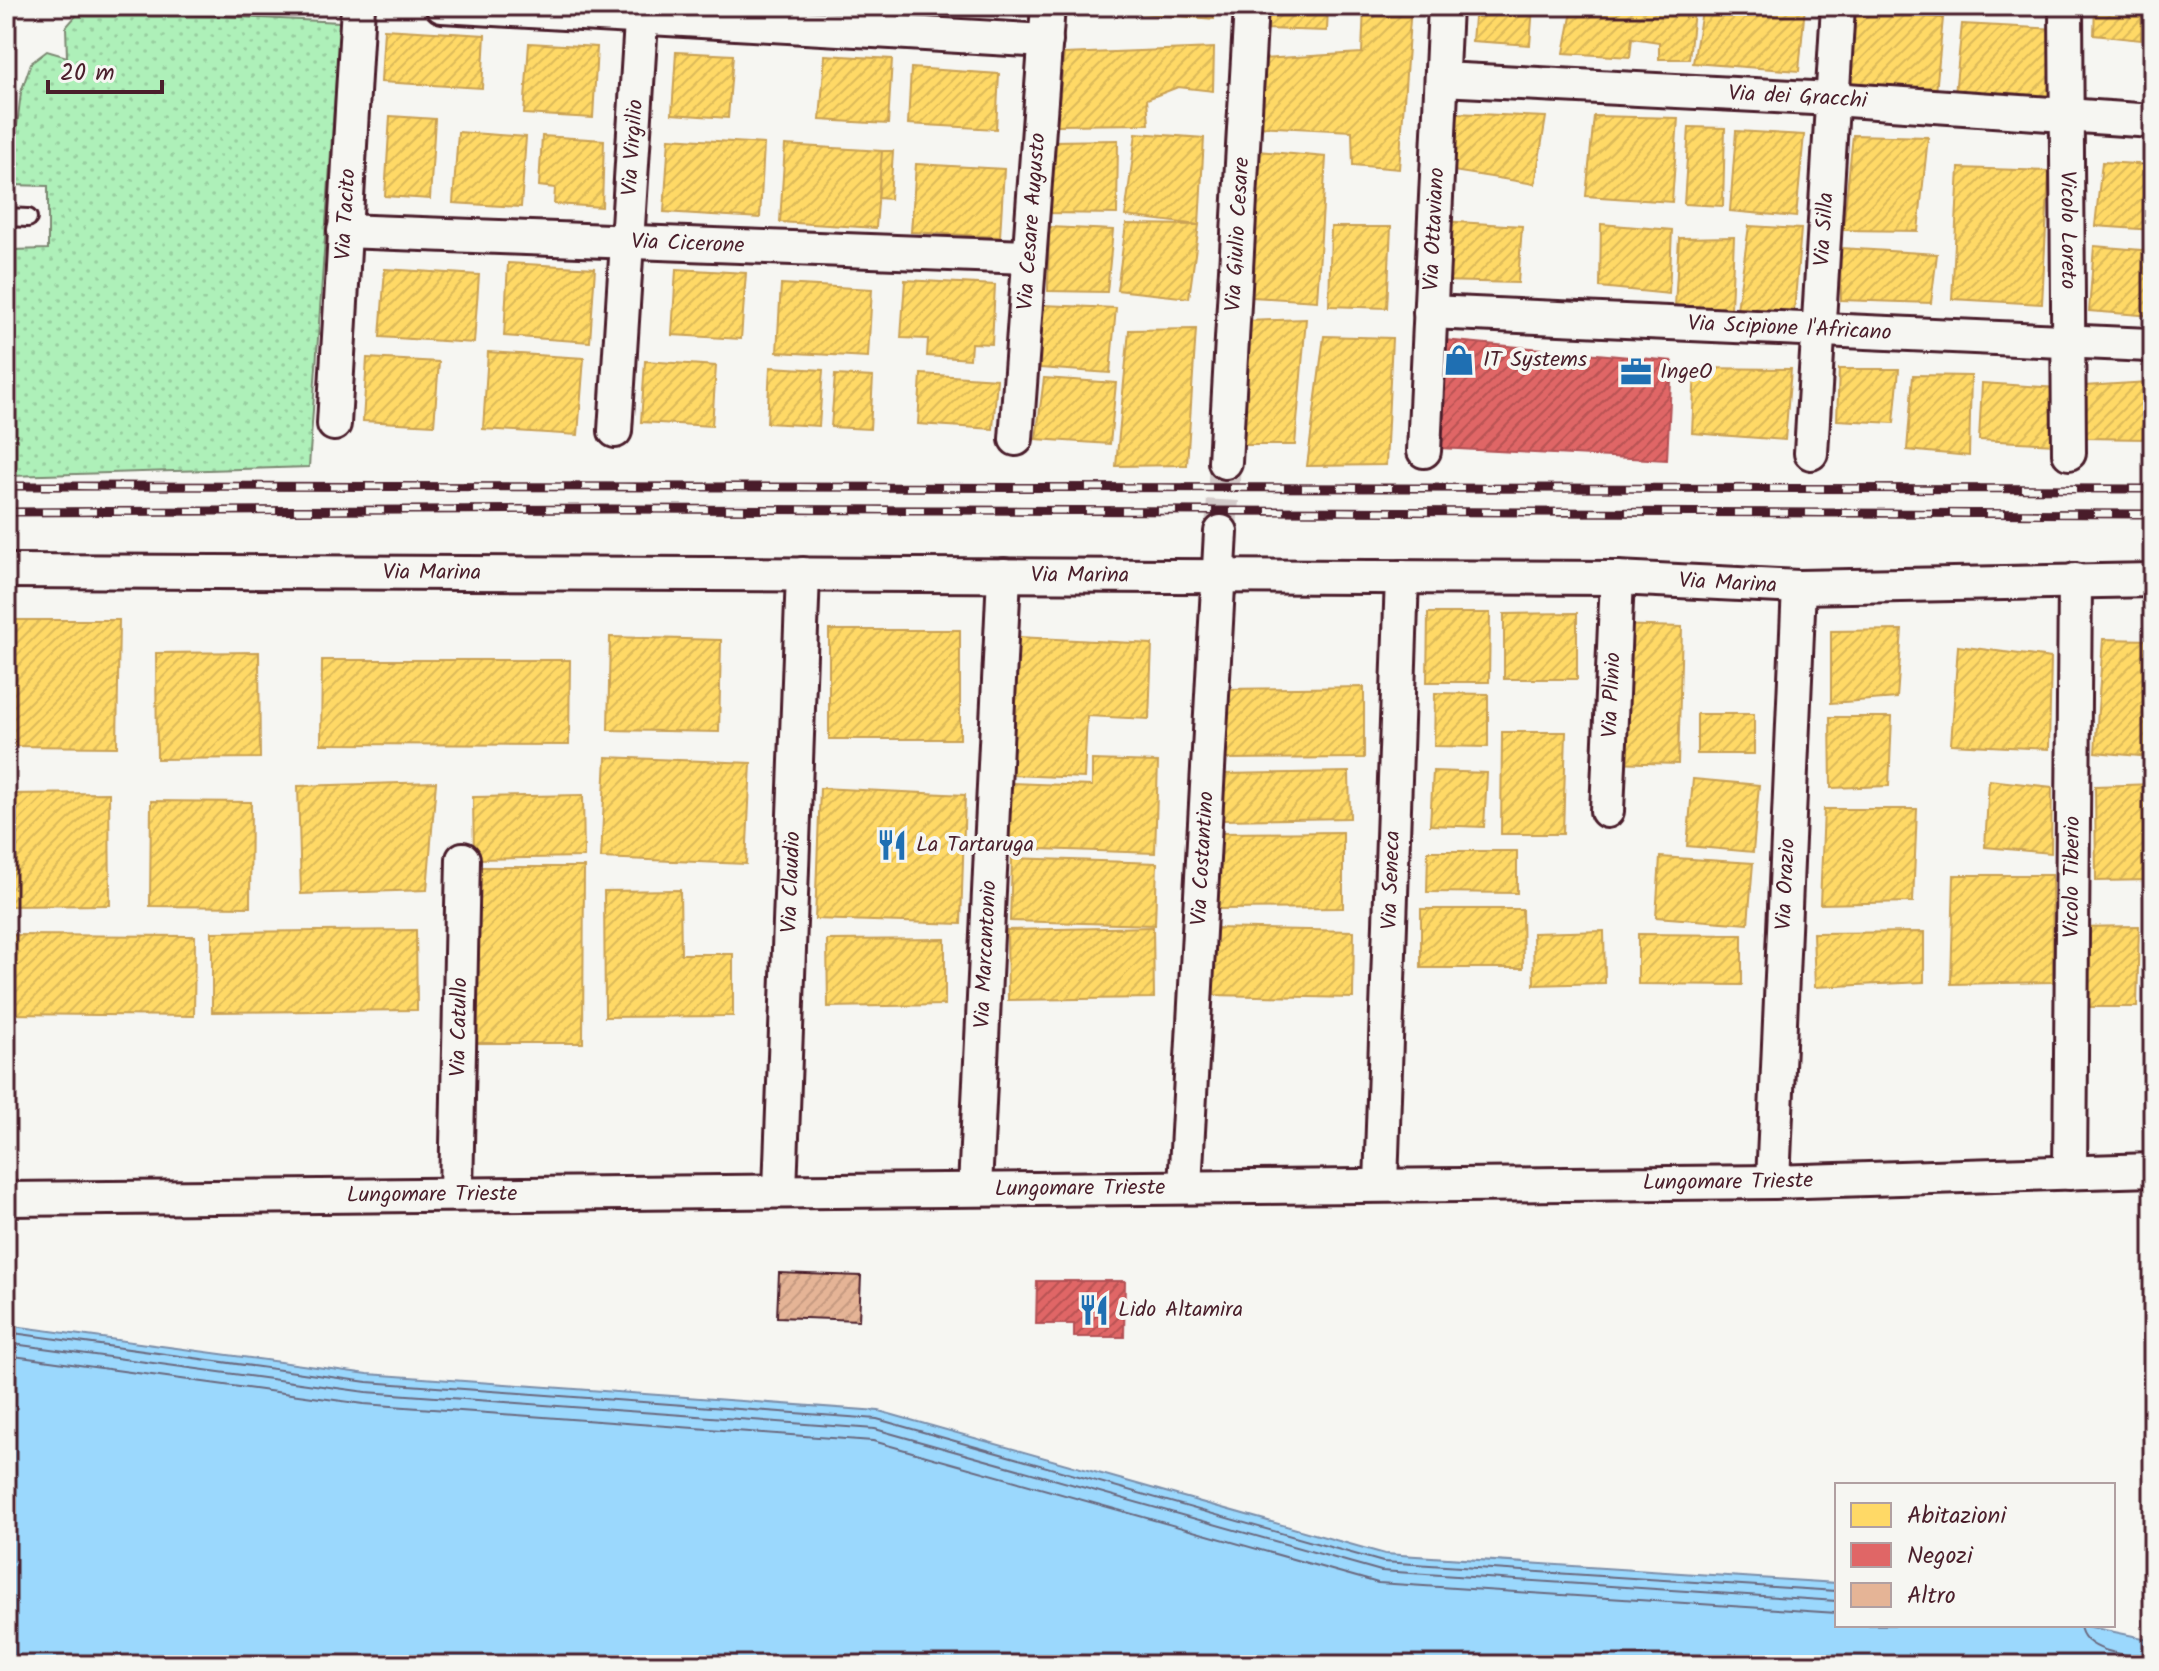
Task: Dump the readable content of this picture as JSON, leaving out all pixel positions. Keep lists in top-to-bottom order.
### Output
{
  "streets": {
    "street": [
      "Via dei Gracchi",
      "Via Virgilio",
      "Via Tacito",
      "Via Cesare Augusto",
      "Via Ottaviano",
      "Via Silla",
      "Vicolo Loreto",
      "Via Giulio Cesare",
      "Via Cicerone",
      "Via Scipione l'Africano",
      "Via Marina",
      "Via Plinio",
      "Via Costantino",
      "Vicolo Tiberio",
      "Via Seneca",
      "Via Claudio",
      "Via Orazio",
      "Via Marcantonio",
      "Via Catullo",
      "Lungomare Trieste"
    ]
  },
  "crossings": [
    ["Via dei Gracchi", "Via Ottaviano"],
    ["Via dei Gracchi", "Via Silla"],
    ["Via dei Gracchi", "Vicolo Loreto"],
    ["Via Virgilio", "Via Cicerone"],
    ["Via Tacito", "Via Cicerone"],
    ["Via Cesare Augusto", "Via Cicerone"],
    ["Via Ottaviano", "Via Scipione l'Africano"],
    ["Via Silla", "Via Scipione l'Africano"],
    ["Vicolo Loreto", "Via Scipione l'Africano"],
    ["Via Marina", "Via Plinio"],
    ["Via Marina", "Via Costantino"],
    ["Via Marina", "Vicolo Tiberio"],
    ["Via Marina", "Via Seneca"],
    ["Via Marina", "Via Claudio"],
    ["Via Marina", "Via Orazio"],
    ["Via Marina", "Via Marcantonio"],
    ["Via Costantino", "Lungomare Trieste"],
    ["Vicolo Tiberio", "Lungomare Trieste"],
    ["Via Seneca", "Lungomare Trieste"],
    ["Via Claudio", "Lungomare Trieste"],
    ["Via Orazio", "Lungomare Trieste"],
    ["Via Marcantonio", "Lungomare Trieste"],
    ["Via Catullo", "Lungomare Trieste"]
  ],
  "places": {
    "shop": ["IT Systems"],
    "office": ["IngeO"],
    "restaurant": ["La Tartaruga", "Lido Altamira"]
  },
  "legend": ["Abitazioni", "Negozi", "Altro"],
  "scale_bar": "20 m"
}
